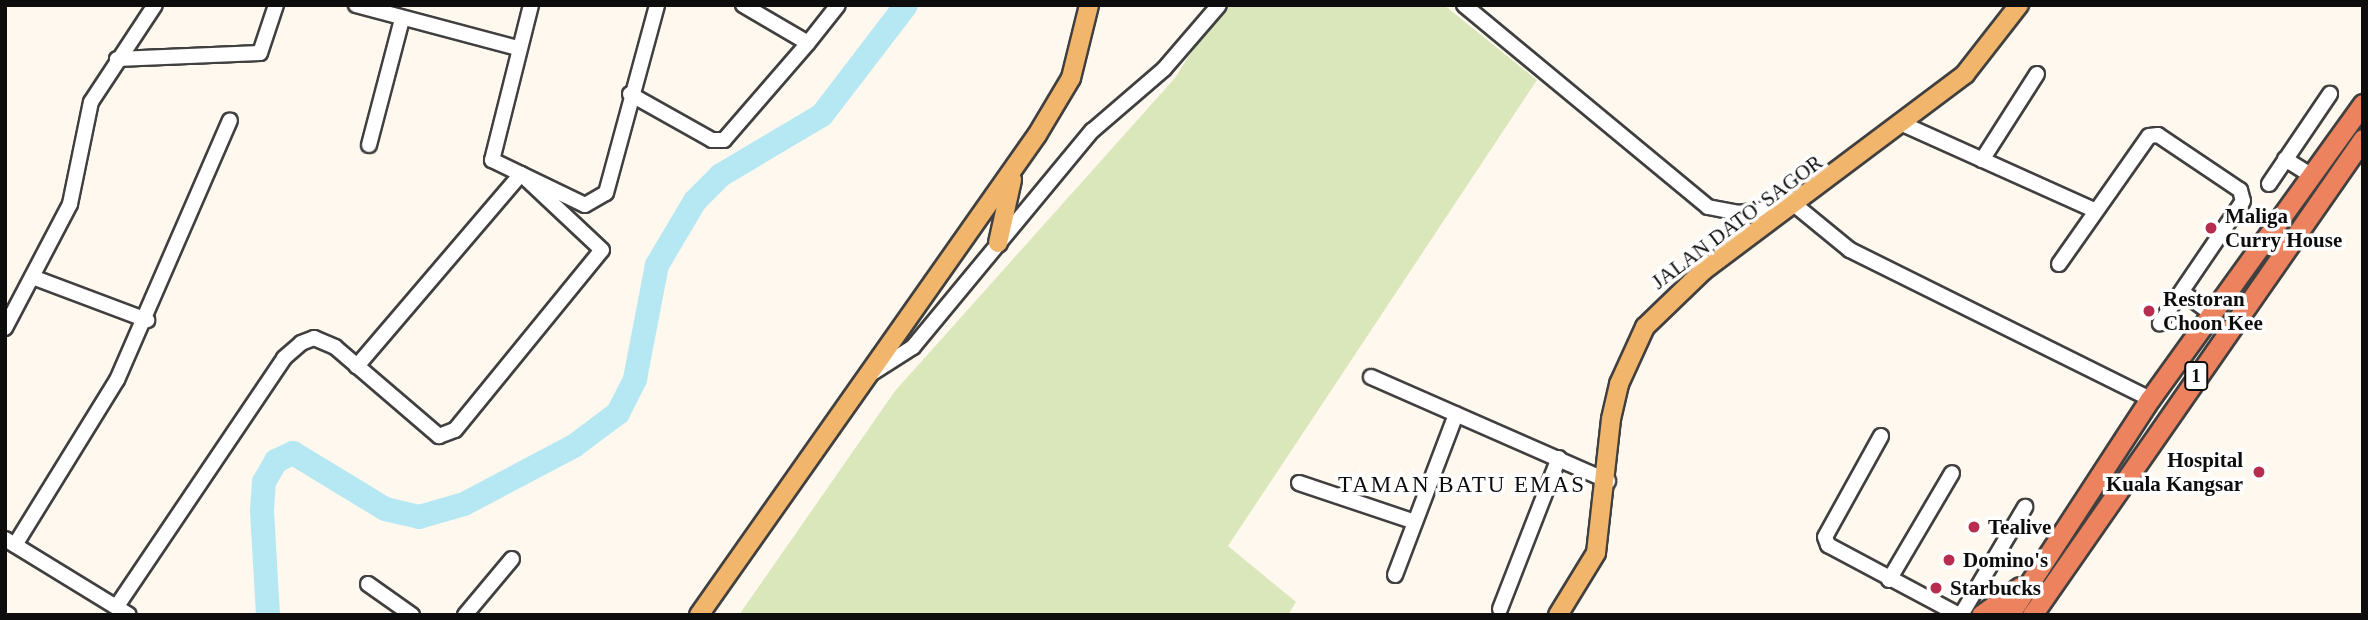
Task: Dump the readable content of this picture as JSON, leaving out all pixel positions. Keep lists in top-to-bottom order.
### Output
{
  "streets": {
    "highway": ["1"],
    "main road": ["JALAN DATO' SAGOR"]
  },
  "districts": ["TAMAN BATU EMAS"],
  "places": [
    "Maliga Curry House",
    "Restoran Choon Kee",
    "Hospital Kuala Kangsar",
    "Tealive",
    "Domino's",
    "Starbucks"
  ]
}
